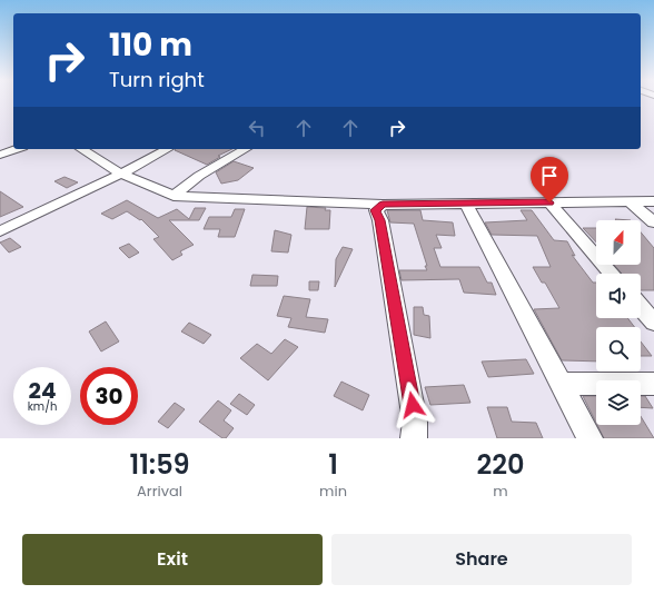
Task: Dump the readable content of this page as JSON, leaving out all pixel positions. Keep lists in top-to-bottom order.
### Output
{
  "north": "top",
  "page": {
    "turn": ["110 m", "Turn right"],
    "speed": "24 km/h",
    "limit": "30",
    "eta": [
      "11:59",
      "Arrival",
      "1",
      "min",
      "220",
      "m"
    ],
    "buttons": ["Exit", "Share"]
  }
}
